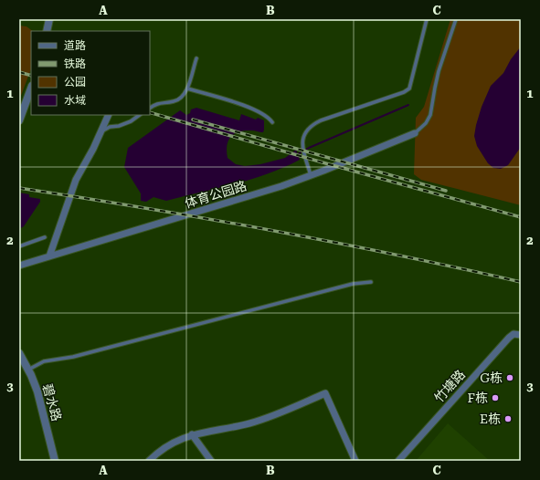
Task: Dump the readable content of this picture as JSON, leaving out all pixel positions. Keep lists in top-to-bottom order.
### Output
{
  "streets": {
    "street": ["体育公园路", "竹塘路", "碧水路"]
  },
  "places": ["G栋", "F栋", "E栋"],
  "legend": [
    "道路",
    "铁路",
    "公园",
    "水域"
  ],
  "grid": {
    "columns": ["A", "B", "C"],
    "rows": ["1", "2", "3"]
  }
}
